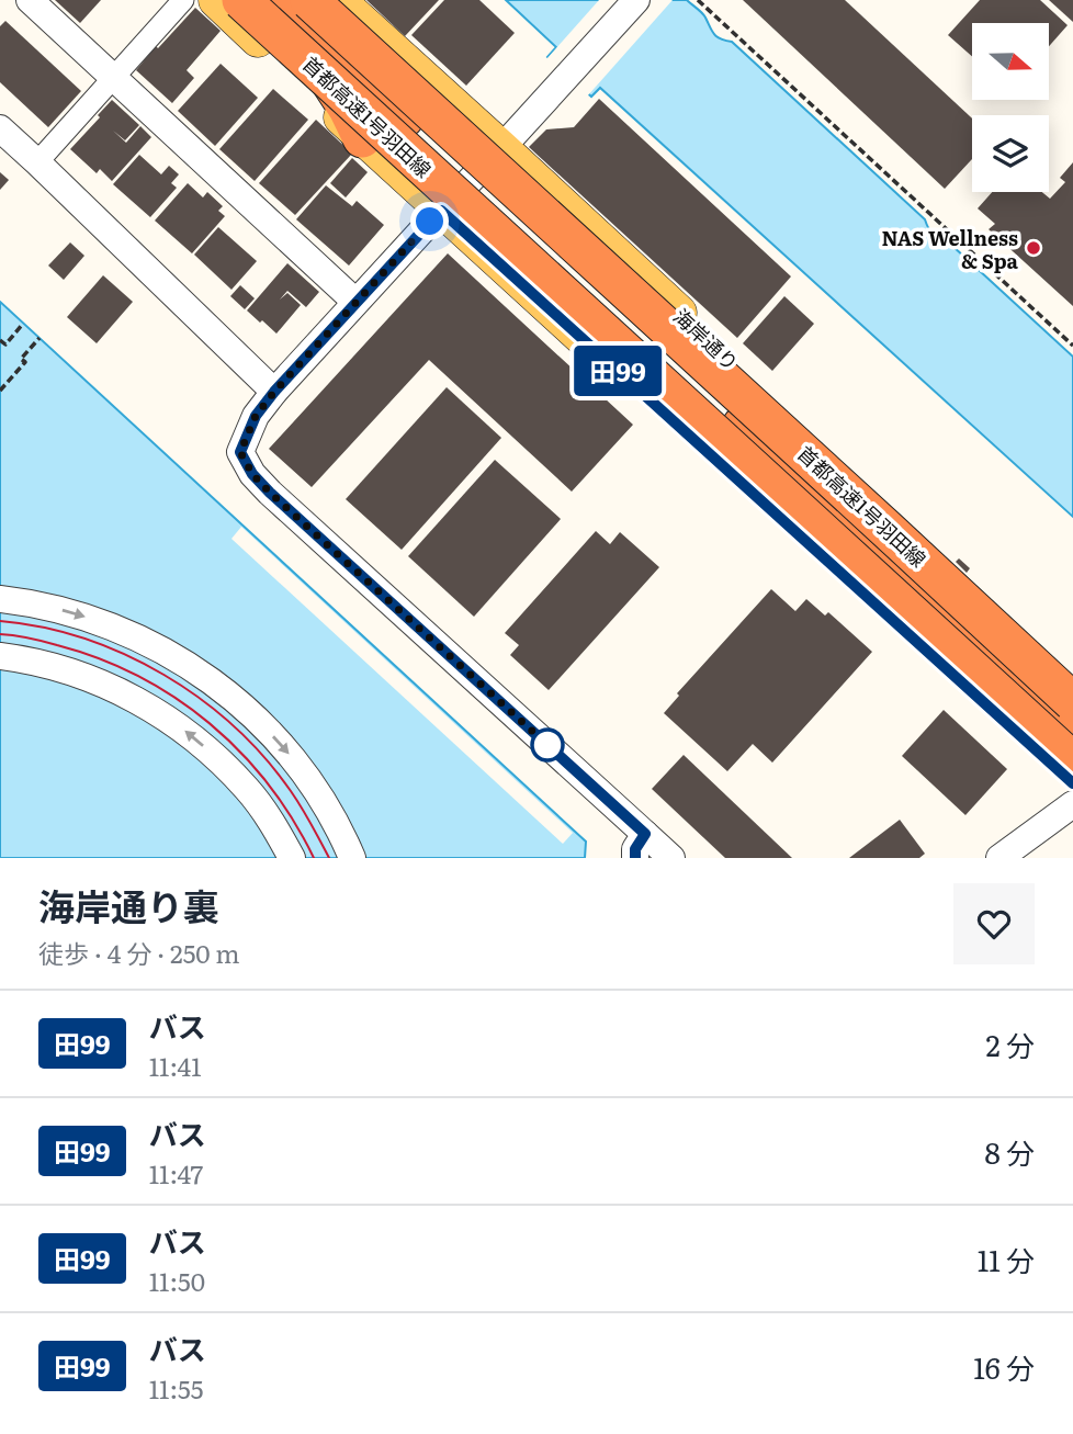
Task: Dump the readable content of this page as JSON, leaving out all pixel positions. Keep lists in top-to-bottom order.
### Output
{
  "streets": {
    "highway": ["首都高速1号羽田線"],
    "main road": ["海岸通り"]
  },
  "places": ["NAS Wellness & Spa"],
  "lines": ["bus line 田99"],
  "north": "right",
  "page": {
    "on_map": "田99",
    "heading": ["海岸通り裏", "徒歩 · 4 分 · 250 m"],
    "list": [
      {
        "mark": "田99",
        "name": "バス",
        "note": "11:41",
        "value": "2 分"
      },
      {
        "mark": "田99",
        "name": "バス",
        "note": "11:47",
        "value": "8 分"
      },
      {
        "mark": "田99",
        "name": "バス",
        "note": "11:50",
        "value": "11 分"
      },
      {
        "mark": "田99",
        "name": "バス",
        "note": "11:55",
        "value": "16 分"
      }
    ]
  }
}
